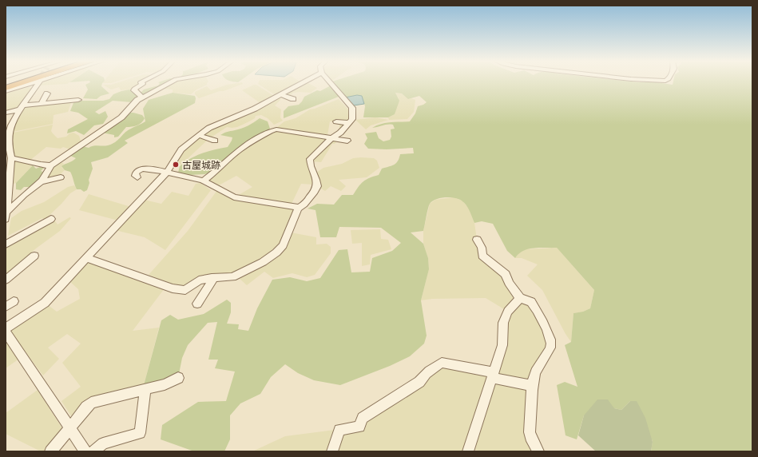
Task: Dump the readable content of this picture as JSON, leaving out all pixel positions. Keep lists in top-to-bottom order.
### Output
{
  "places": ["古屋城跡"]
}
